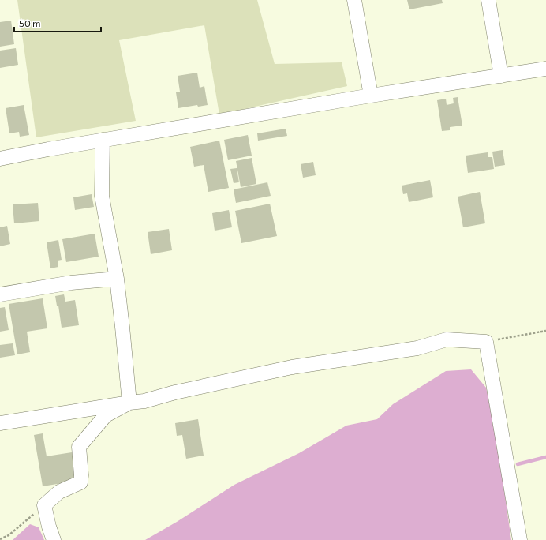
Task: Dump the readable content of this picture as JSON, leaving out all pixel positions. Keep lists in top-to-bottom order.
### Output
{
  "scale_bar": "50 m"
}
